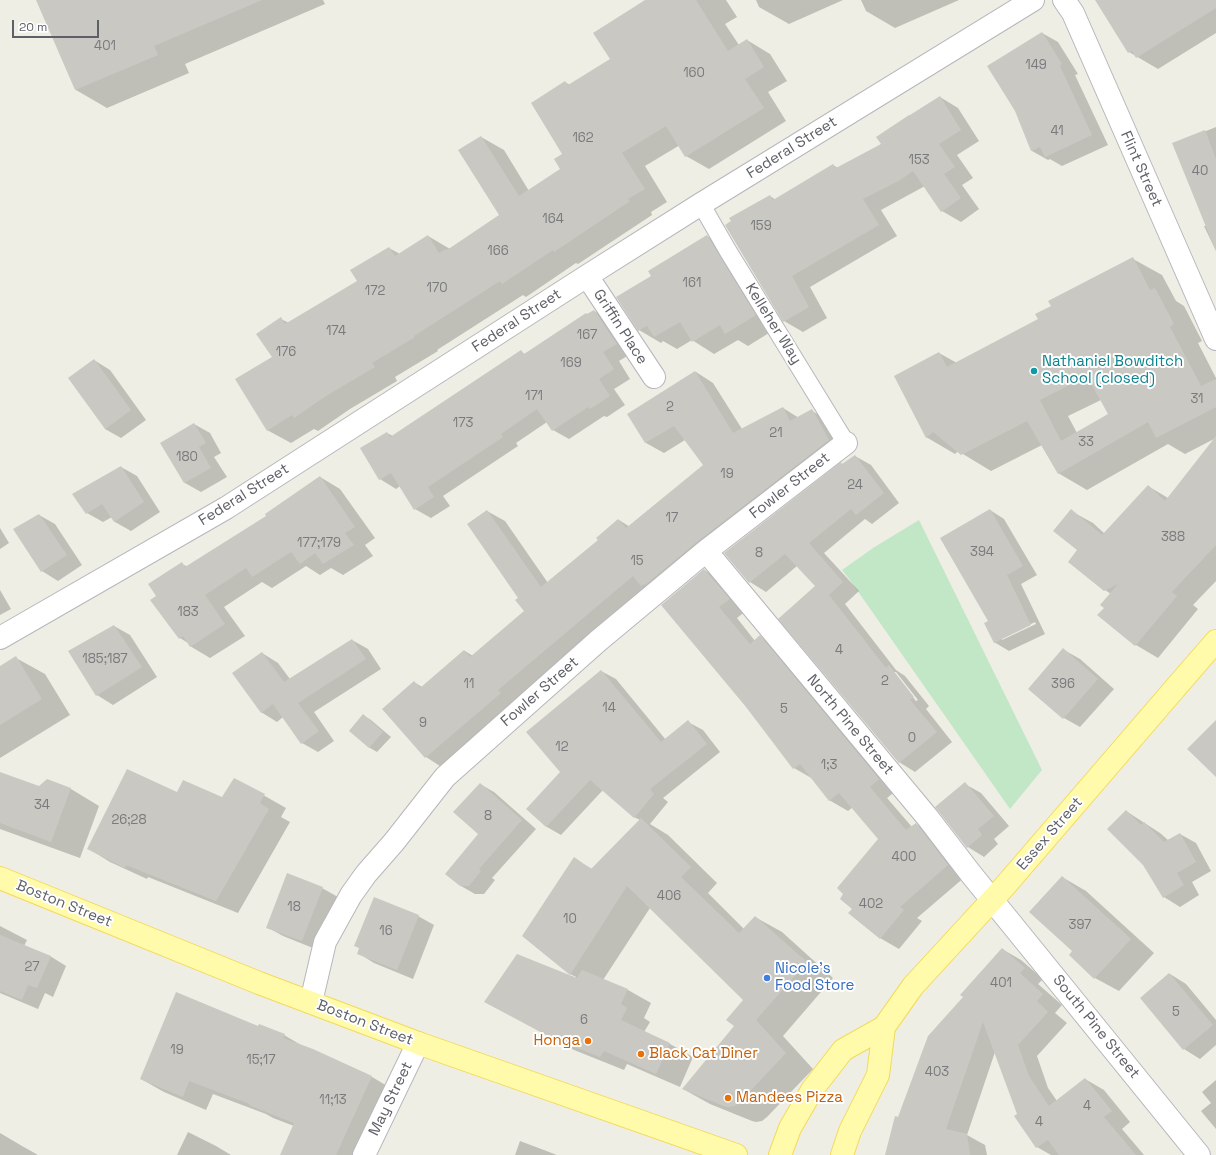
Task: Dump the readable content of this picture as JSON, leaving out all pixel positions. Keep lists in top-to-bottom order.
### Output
{
  "streets": {
    "main road": ["Essex Street", "Boston Street"],
    "street": [
      "Federal Street",
      "Flint Street",
      "Griffin Place",
      "Fowler Street",
      "North Pine Street",
      "South Pine Street",
      "May Street"
    ],
    "lane": ["Kelleher Way"]
  },
  "crossings": [
    ["Federal Street", "Kelleher Way"],
    ["Federal Street", "Griffin Place"],
    ["Kelleher Way", "Fowler Street"],
    ["Fowler Street", "North Pine Street"],
    ["Fowler Street", "Boston Street"],
    ["North Pine Street", "Essex Street"],
    ["North Pine Street", "South Pine Street"],
    ["Essex Street", "South Pine Street"],
    ["Boston Street", "May Street"]
  ],
  "places": [
    "Nathaniel Bowditch School (closed)",
    "Nicole's Food Store",
    "Honga",
    "Black Cat Diner",
    "Mandees Pizza"
  ],
  "house_numbers": [
    "401",
    "149",
    "160",
    "41",
    "162",
    "153",
    "40",
    "164",
    "159",
    "166",
    "161",
    "170",
    "172",
    "174",
    "167",
    "176",
    "169",
    "171",
    "31",
    "2",
    "173",
    "21",
    "33",
    "180",
    "19",
    "24",
    "17",
    "388",
    "177;179",
    "394",
    "8",
    "15",
    "183",
    "4",
    "185;187",
    "2",
    "11",
    "396",
    "14",
    "5",
    "9",
    "0",
    "12",
    "1;3",
    "34",
    "8",
    "26;28",
    "400",
    "406",
    "402",
    "18",
    "10",
    "397",
    "16",
    "27",
    "401",
    "5",
    "6",
    "19",
    "15;17",
    "403",
    "11;13",
    "4",
    "4"
  ],
  "scale_bar": "20 m"
}
